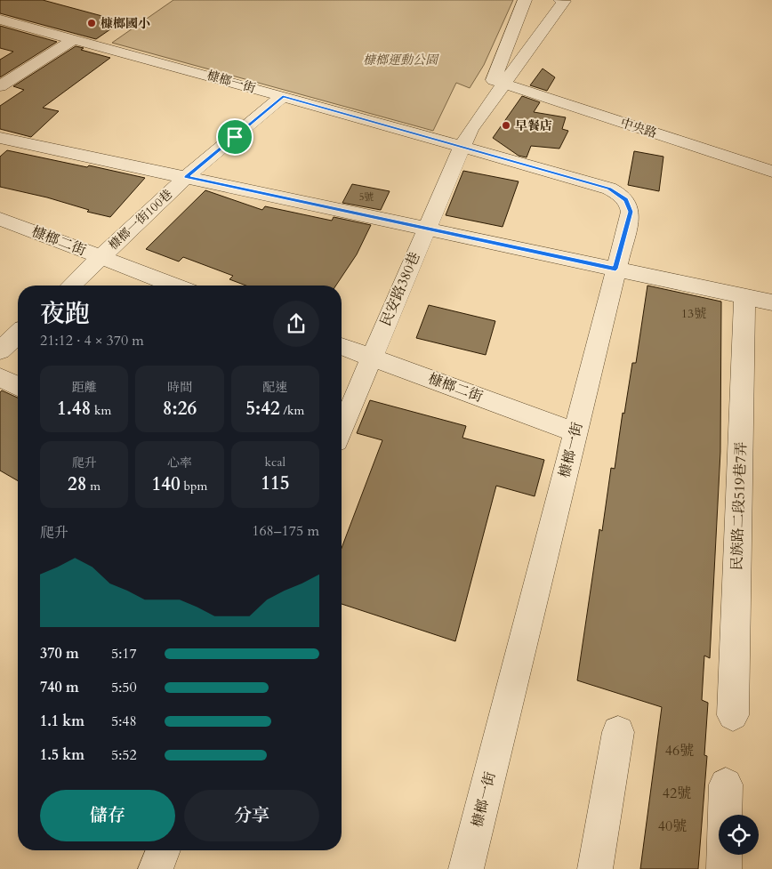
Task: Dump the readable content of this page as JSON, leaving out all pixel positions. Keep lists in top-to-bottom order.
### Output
{
  "streets": {
    "street": [
      "槺榔一街",
      "中央路",
      "槺榔一街100巷",
      "槺榔二街",
      "民安路380巷",
      "民族路二段519巷7弄"
    ]
  },
  "crossings": [
    ["槺榔一街", "槺榔一街100巷"],
    ["槺榔一街", "槺榔二街"],
    ["槺榔一街", "民安路380巷"],
    ["槺榔一街100巷", "槺榔二街"],
    ["槺榔二街", "民安路380巷"]
  ],
  "parks": ["槺榔運動公園"],
  "places": ["槺榔國小", "早餐店"],
  "house_numbers": [
    "5號",
    "13號",
    "46號",
    "42號",
    "40號"
  ],
  "page": {
    "heading": ["夜跑", "21:12 · 4 × 370 m"],
    "stats": [
      ["距離", "1.48 km"],
      ["時間", "8:26"],
      ["配速", "5:42 /km"],
      ["爬升", "28 m"],
      ["心率", "140 bpm"],
      ["kcal", "115"]
    ],
    "chart": ["爬升", "168–175 m"],
    "list": [
      {
        "name": "370 m",
        "note": "5:17"
      },
      {
        "name": "740 m",
        "note": "5:50"
      },
      {
        "name": "1.1 km",
        "note": "5:48"
      },
      {
        "name": "1.5 km",
        "note": "5:52"
      }
    ],
    "buttons": ["儲存", "分享"]
  }
}
